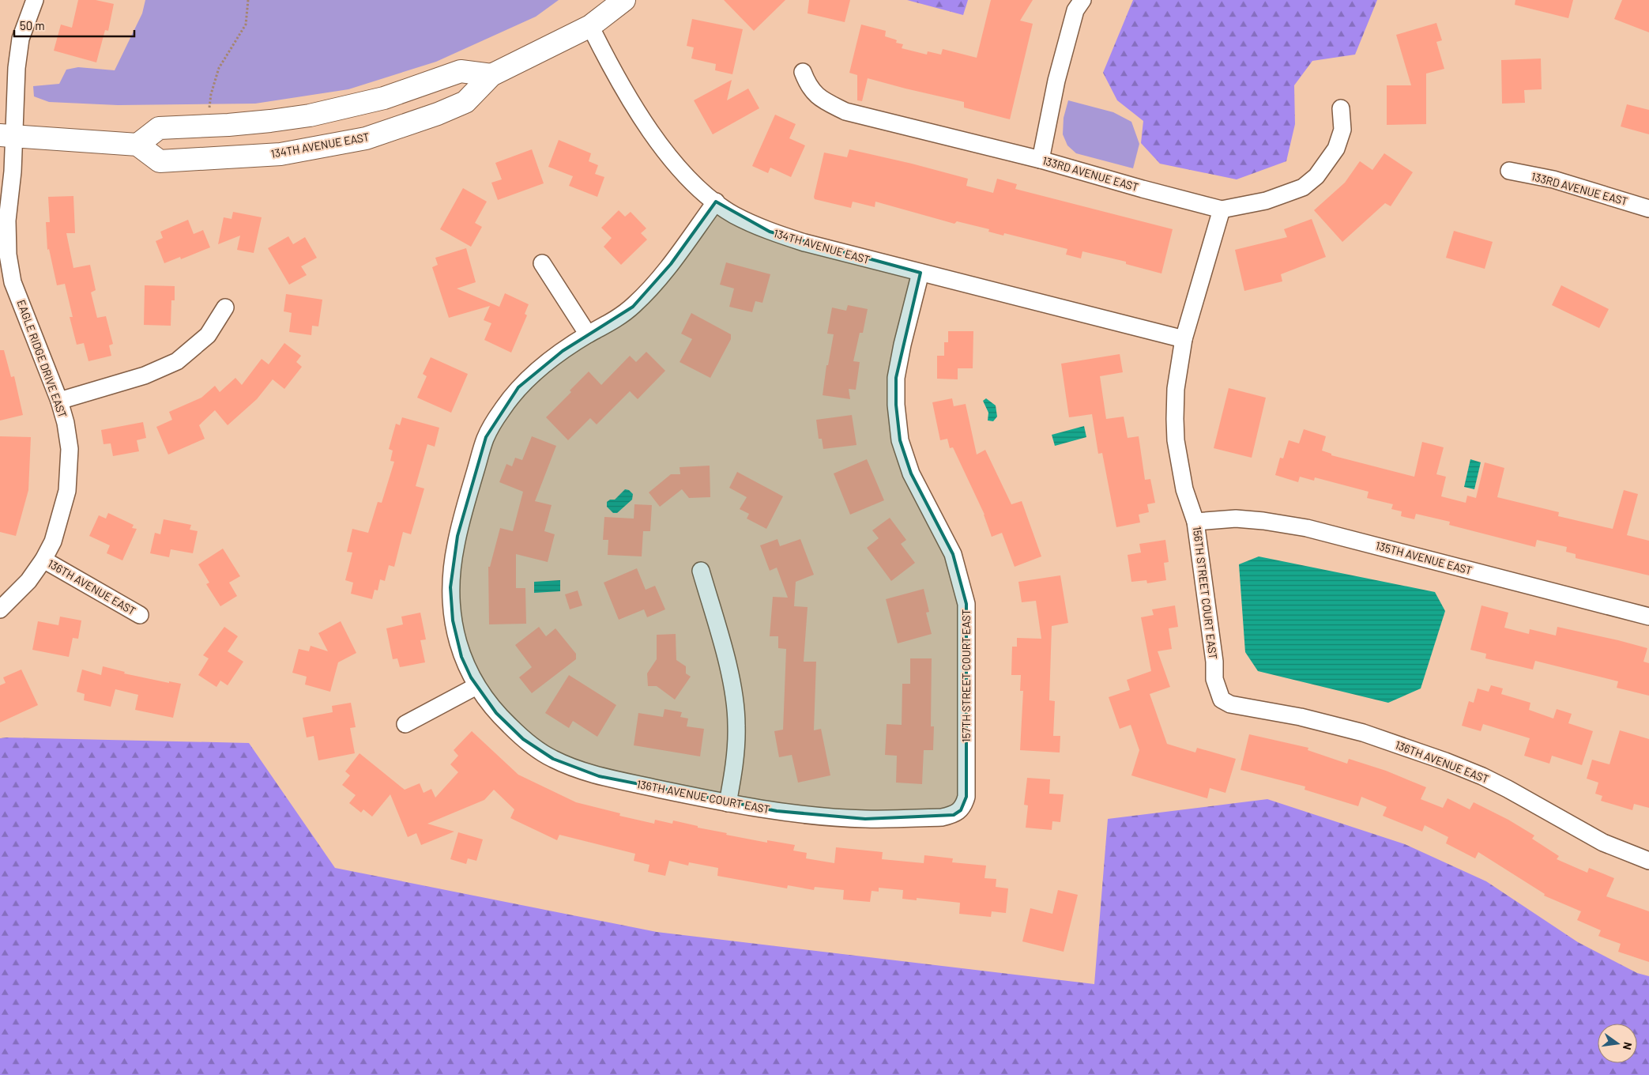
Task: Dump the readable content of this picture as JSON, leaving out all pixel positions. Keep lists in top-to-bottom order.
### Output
{
  "streets": {
    "street": [
      "134TH AVENUE EAST",
      "133RD AVENUE EAST",
      "EAGLE RIDGE DRIVE EAST",
      "135TH AVENUE EAST",
      "136TH AVENUE EAST",
      "156TH STREET COURT EAST",
      "157TH STREET COURT EAST",
      "136TH AVENUE COURT EAST"
    ]
  },
  "crossings": [
    ["134TH AVENUE EAST", "156TH STREET COURT EAST"],
    ["134TH AVENUE EAST", "157TH STREET COURT EAST"],
    ["134TH AVENUE EAST", "136TH AVENUE COURT EAST"],
    ["133RD AVENUE EAST", "156TH STREET COURT EAST"],
    ["EAGLE RIDGE DRIVE EAST", "136TH AVENUE EAST"],
    ["135TH AVENUE EAST", "156TH STREET COURT EAST"],
    ["136TH AVENUE EAST", "156TH STREET COURT EAST"],
    ["157TH STREET COURT EAST", "136TH AVENUE COURT EAST"]
  ],
  "scale_bar": "50 m",
  "north": "right"
}
